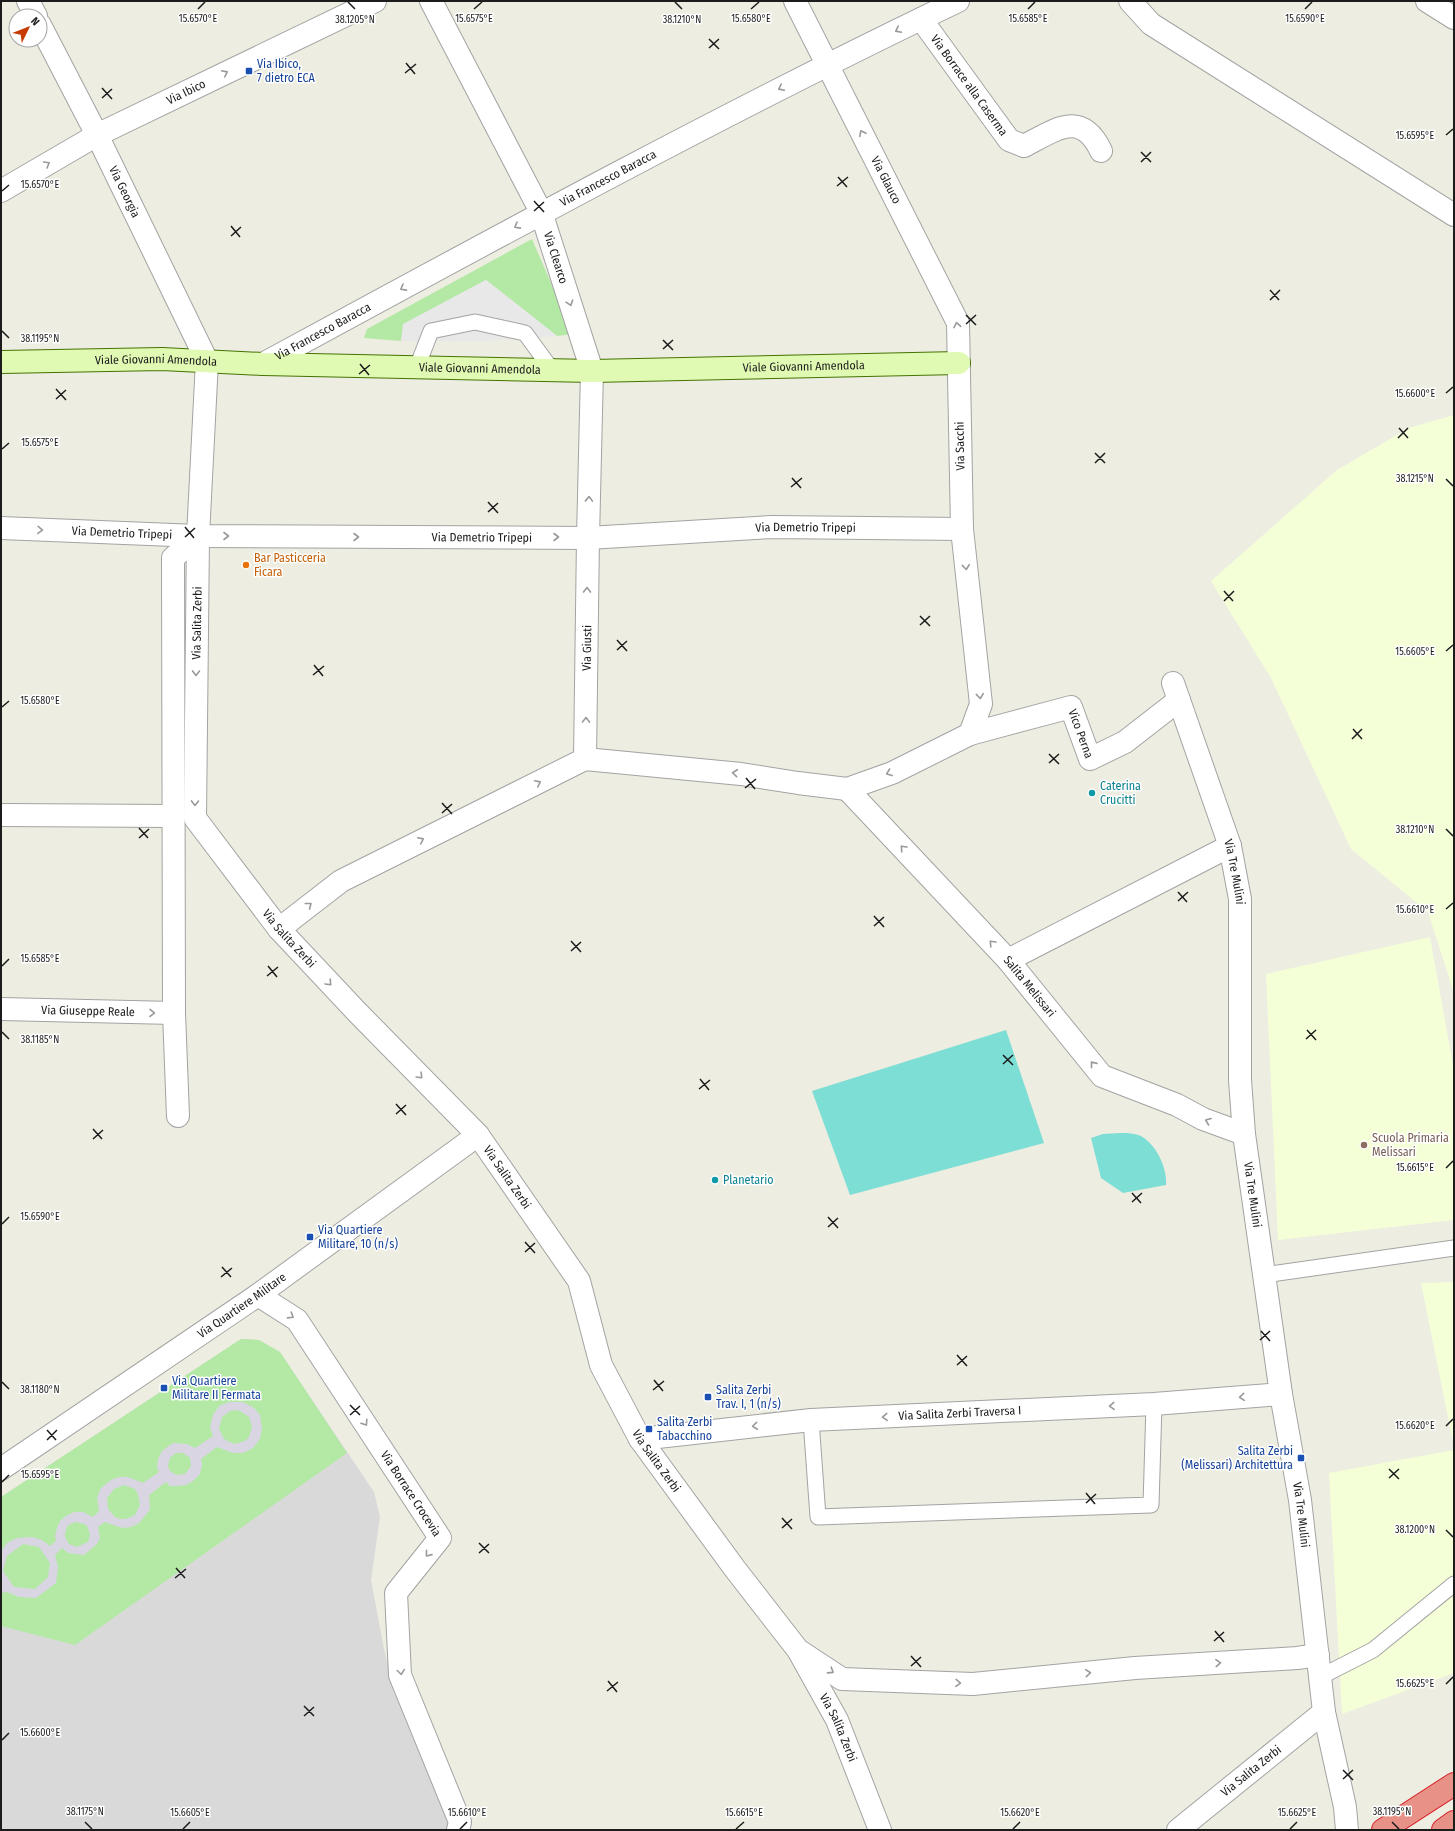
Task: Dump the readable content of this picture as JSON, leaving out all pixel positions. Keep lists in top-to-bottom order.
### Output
{
  "streets": {
    "street": [
      "Via Borrace alla Caserma",
      "Via Ibico",
      "Via Francesco Baracca",
      "Via Glauco",
      "Via Georgia",
      "Via Clearco",
      "Viale Giovanni Amendola",
      "Via Sacchi",
      "Via Demetrio Tripepi",
      "Via Salita Zerbi",
      "Via Giusti",
      "Vico Perna",
      "Via Tre Mulini",
      "Salita Melissari",
      "Via Giuseppe Reale",
      "Via Quartiere Militare",
      "Via Salita Zerbi Traversa I",
      "Via Borrace Crocevia"
    ]
  },
  "crossings": [
    ["Via Borrace alla Caserma", "Via Francesco Baracca"],
    ["Via Ibico", "Via Georgia"],
    ["Via Francesco Baracca", "Via Glauco"],
    ["Via Francesco Baracca", "Via Clearco"],
    ["Via Francesco Baracca", "Viale Giovanni Amendola"],
    ["Via Glauco", "Viale Giovanni Amendola"],
    ["Via Glauco", "Via Sacchi"],
    ["Via Georgia", "Viale Giovanni Amendola"],
    ["Via Georgia", "Via Salita Zerbi"],
    ["Via Clearco", "Viale Giovanni Amendola"],
    ["Via Clearco", "Via Demetrio Tripepi"],
    ["Via Clearco", "Via Giusti"],
    ["Viale Giovanni Amendola", "Via Sacchi"],
    ["Viale Giovanni Amendola", "Via Salita Zerbi"],
    ["Via Sacchi", "Via Demetrio Tripepi"],
    ["Via Sacchi", "Vico Perna"],
    ["Via Demetrio Tripepi", "Via Salita Zerbi"],
    ["Via Demetrio Tripepi", "Via Giusti"],
    ["Via Salita Zerbi", "Via Tre Mulini"],
    ["Via Salita Zerbi", "Via Quartiere Militare"],
    ["Via Salita Zerbi", "Via Salita Zerbi Traversa I"],
    ["Vico Perna", "Via Tre Mulini"],
    ["Via Tre Mulini", "Salita Melissari"],
    ["Via Tre Mulini", "Via Salita Zerbi Traversa I"],
    ["Via Quartiere Militare", "Via Borrace Crocevia"]
  ],
  "one_way": [
    "Via Ibico",
    "Via Francesco Baracca",
    "Via Glauco",
    "Via Sacchi",
    "Via Demetrio Tripepi",
    "Via Giusti",
    "Salita Melissari",
    "Via Salita Zerbi Traversa I",
    "Via Borrace Crocevia"
  ],
  "places": {
    "transit": [
      "Via Ibico, 7 dietro ECA",
      "Via Quartiere Militare, 10 (n/s)",
      "Via Quartiere Militare II Fermata",
      "Salita Zerbi Trav. I, 1 (n/s)",
      "Salita Zerbi Tabacchino",
      "Salita Zerbi (Melissari) Architettura"
    ],
    "other": [
      "Bar Pasticceria Ficara",
      "Caterina Crucitti",
      "Scuola Primaria Melissari",
      "Planetario"
    ]
  },
  "north": "top right",
  "coordinates": [
    "15.6570°E",
    "15.6575°E",
    "15.6580°E",
    "15.6585°E",
    "15.6590°E",
    "38.1205°N",
    "38.1210°N",
    "15.6595°E",
    "38.1195°N",
    "15.6600°E",
    "38.1215°N",
    "15.6605°E",
    "15.6610°E",
    "38.1185°N",
    "15.6615°E",
    "38.1180°N",
    "15.6620°E",
    "38.1200°N",
    "15.6625°E",
    "38.1175°N"
  ]
}
